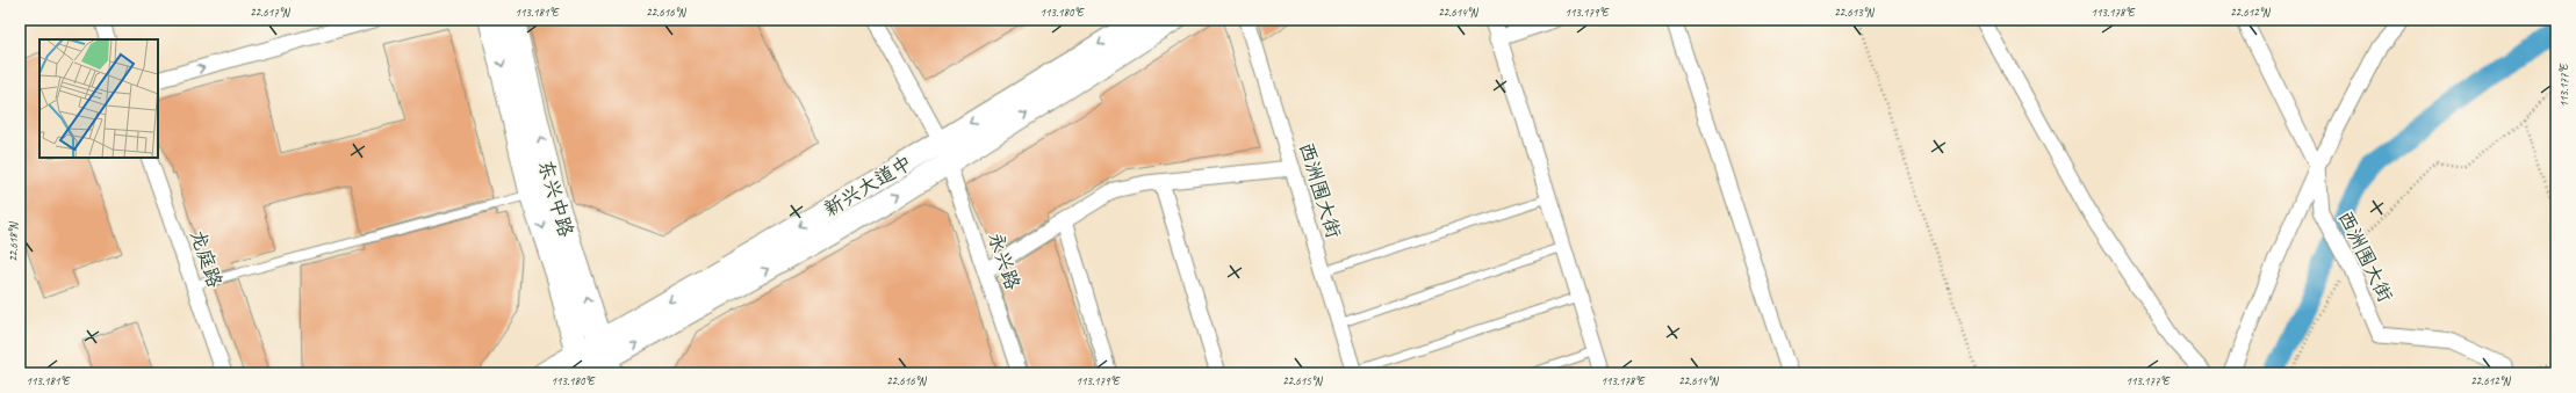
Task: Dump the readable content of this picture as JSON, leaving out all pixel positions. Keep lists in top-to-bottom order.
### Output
{
  "streets": {
    "main road": ["新兴大道中", "东兴中路"],
    "street": ["西洲围大街", "龙庭路", "永兴路"]
  },
  "crossings": [
    ["新兴大道中", "东兴中路"],
    ["新兴大道中", "永兴路"]
  ],
  "coordinates": [
    "22.617°N",
    "113.181°E",
    "22.616°N",
    "113.180°E",
    "22.614°N",
    "113.179°E",
    "22.613°N",
    "113.178°E",
    "22.612°N",
    "113.177°E",
    "22.618°N",
    "22.615°N"
  ]
}
